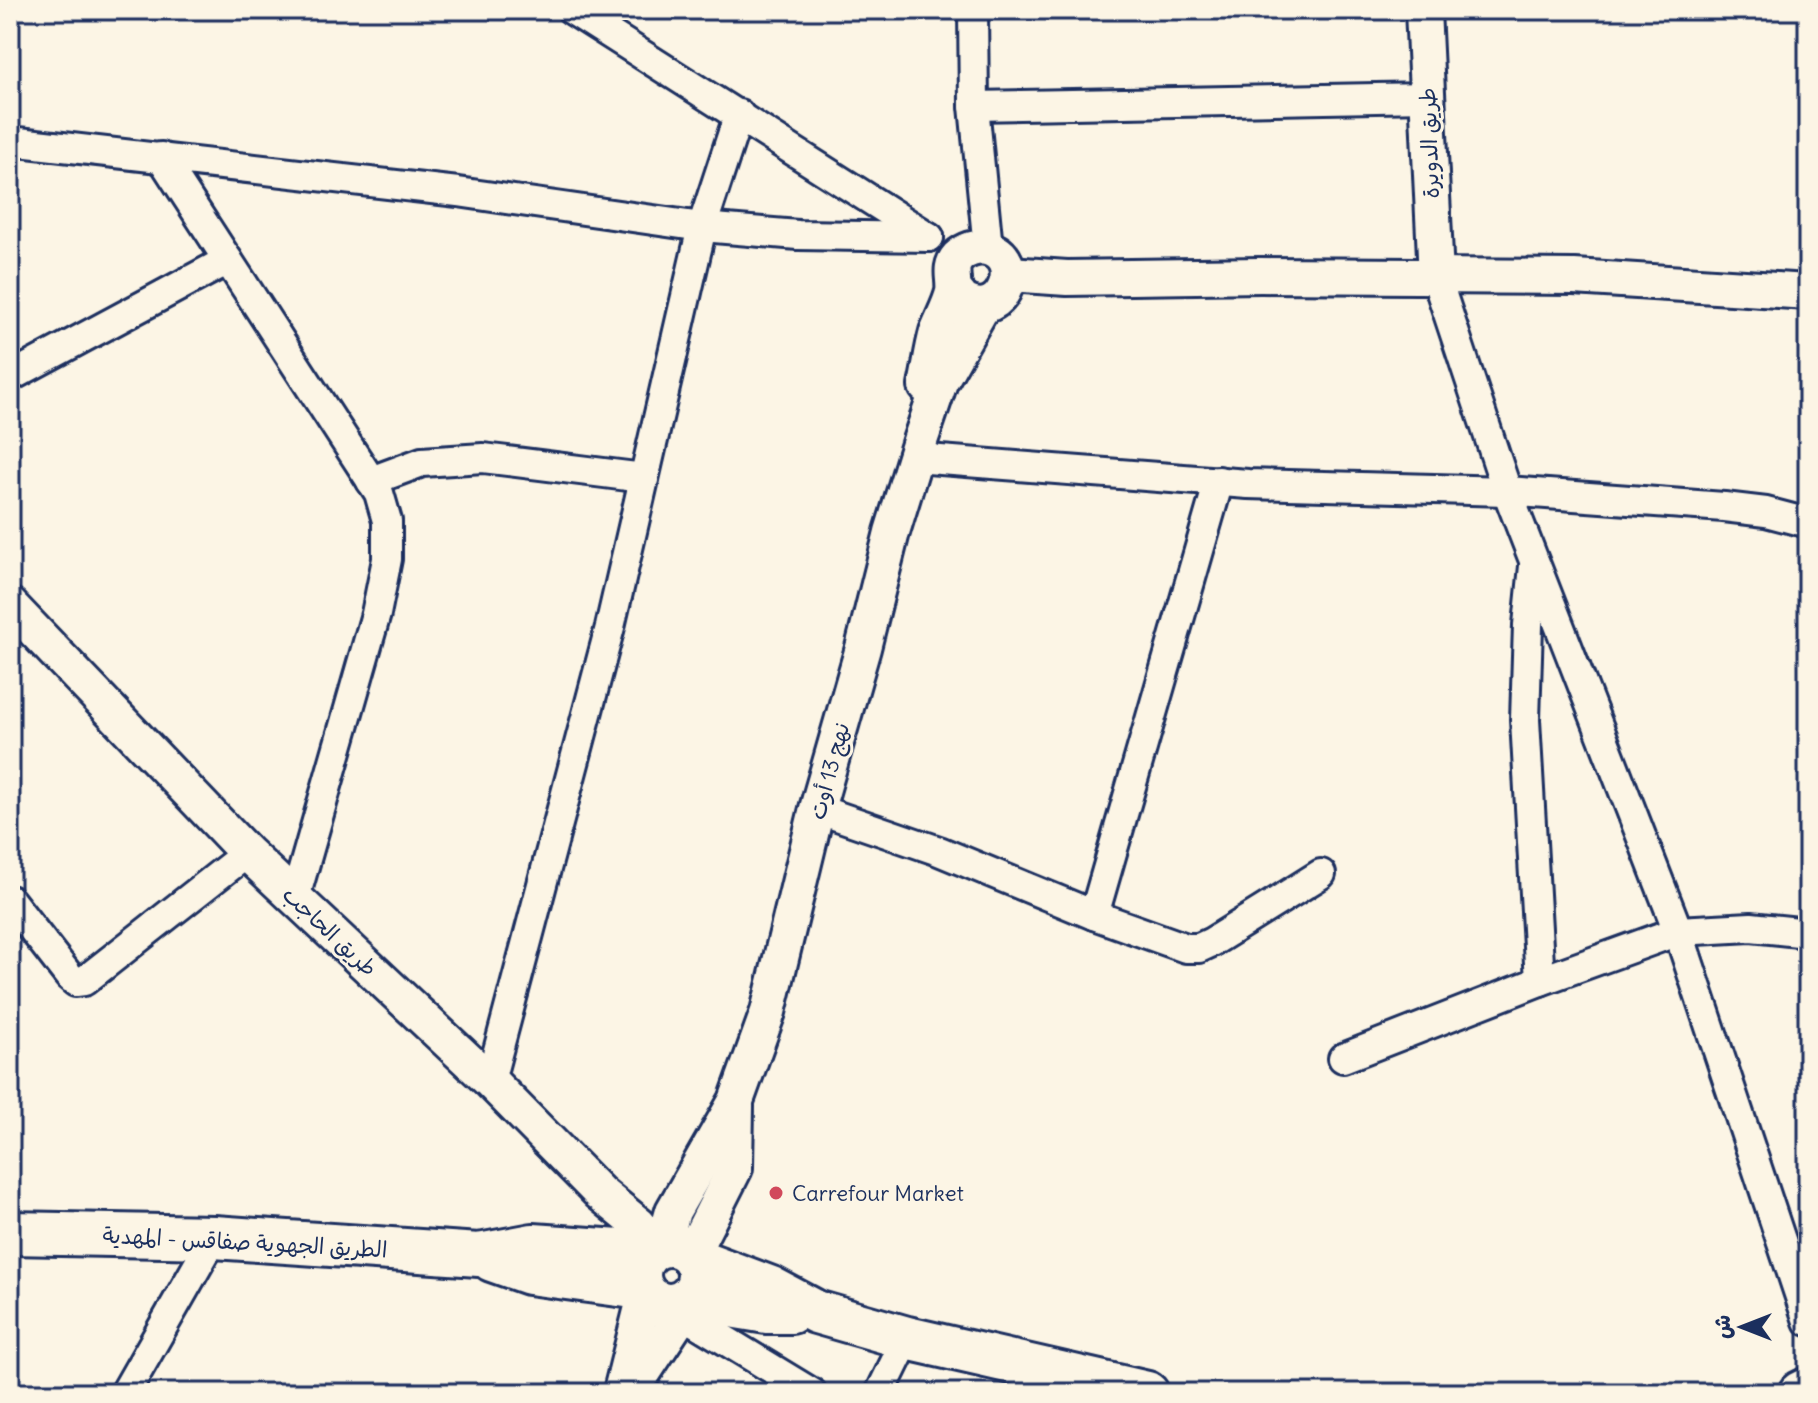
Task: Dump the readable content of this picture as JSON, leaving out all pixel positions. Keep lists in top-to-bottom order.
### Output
{
  "streets": {
    "main road": ["الطريق الجهوية صفاقس - المهدية"],
    "street": ["طريق الدويرة", "نهج 13 أوت", "طريق الحاجب"]
  },
  "crossings": [
    ["نهج 13 أوت", "طريق الحاجب"],
    ["نهج 13 أوت", "الطريق الجهوية صفاقس - المهدية"],
    ["طريق الحاجب", "الطريق الجهوية صفاقس - المهدية"]
  ],
  "places": ["Carrefour Market"],
  "north": "left"
}
